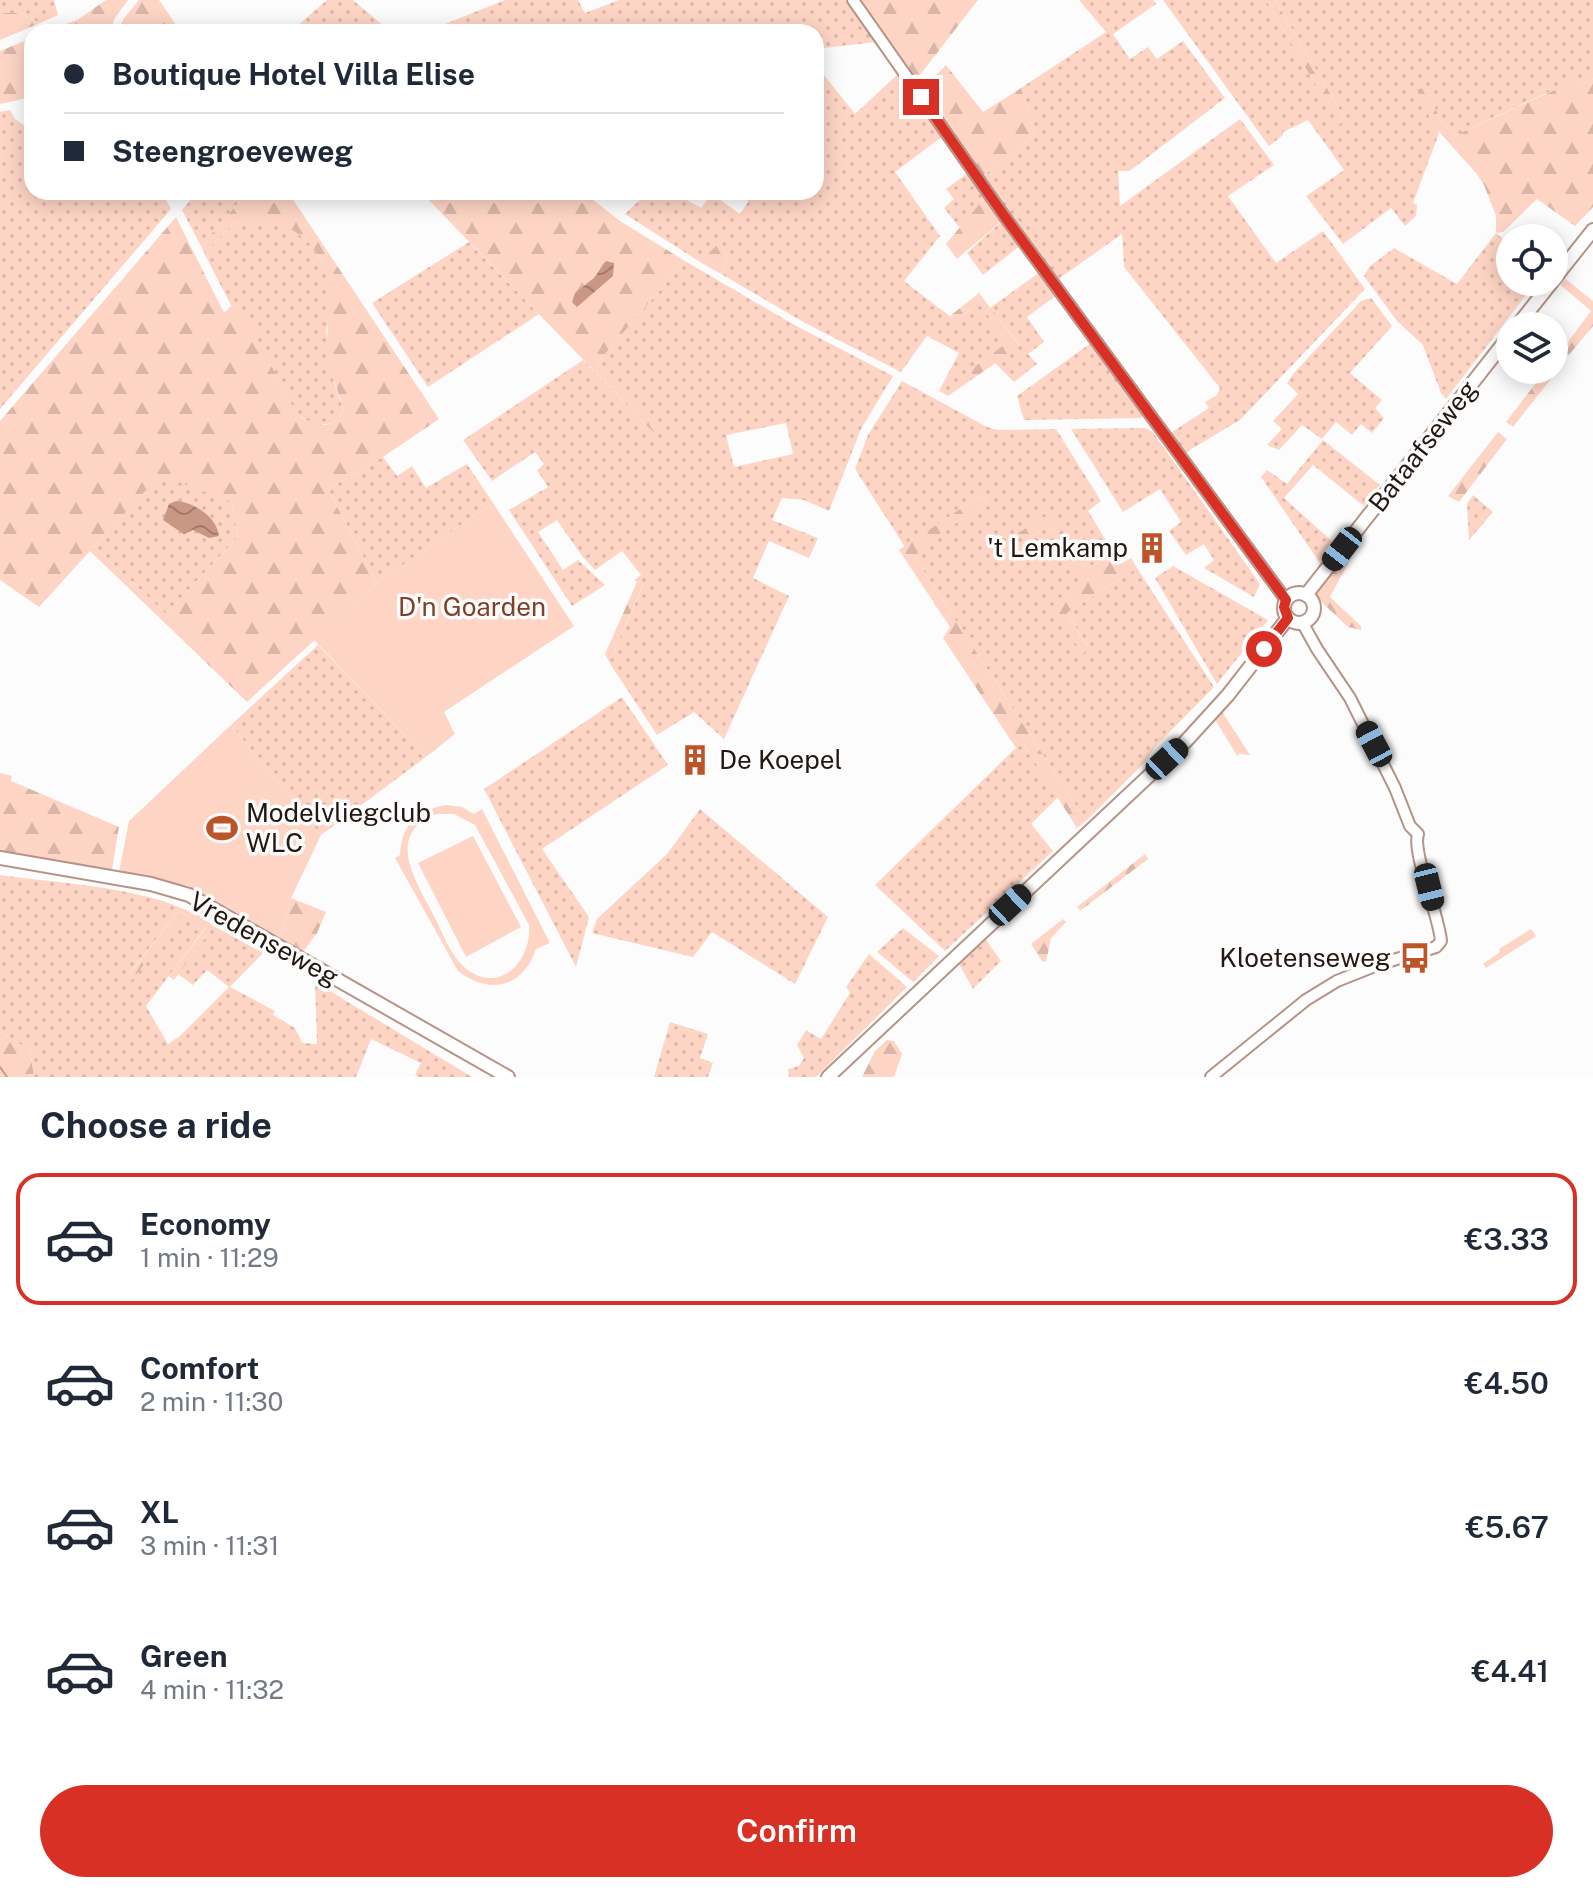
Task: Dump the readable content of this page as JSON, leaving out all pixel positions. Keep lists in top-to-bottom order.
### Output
{
  "streets": {
    "main road": ["Bataafseweg", "Vredenseweg"]
  },
  "parks": ["D'n Goarden"],
  "places": {
    "building": ["'t Lemkamp", "De Koepel"],
    "sports": ["Modelvliegclub WLC"],
    "bus stop": ["Kloetenseweg"]
  },
  "page": {
    "banner": ["Boutique Hotel Villa Elise", "Steengroeveweg"],
    "heading": "Choose a ride",
    "list": [
      {
        "name": "Economy",
        "note": "1 min · 11:29",
        "value": "€3.33"
      },
      {
        "name": "Comfort",
        "note": "2 min · 11:30",
        "value": "€4.50"
      },
      {
        "name": "XL",
        "note": "3 min · 11:31",
        "value": "€5.67"
      },
      {
        "name": "Green",
        "note": "4 min · 11:32",
        "value": "€4.41"
      }
    ],
    "buttons": "Confirm"
  }
}
